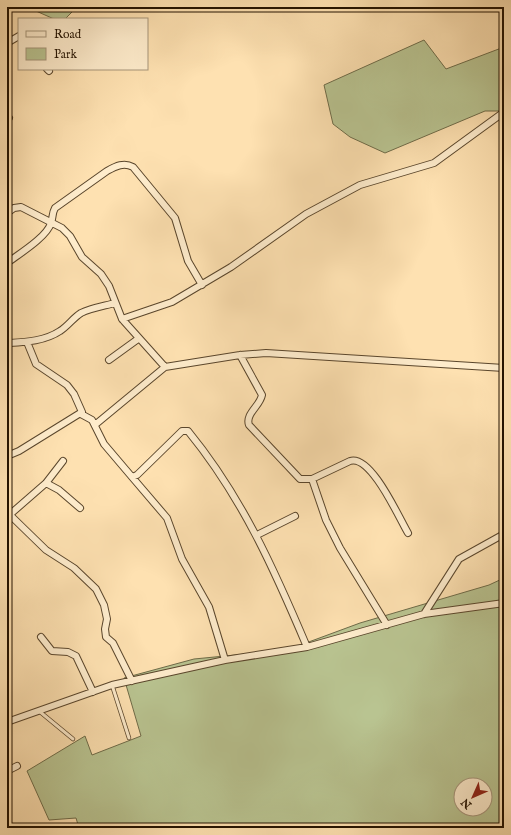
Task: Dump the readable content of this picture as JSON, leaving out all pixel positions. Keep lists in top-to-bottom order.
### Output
{
  "legend": ["Road", "Park"],
  "north": "bottom left"
}
